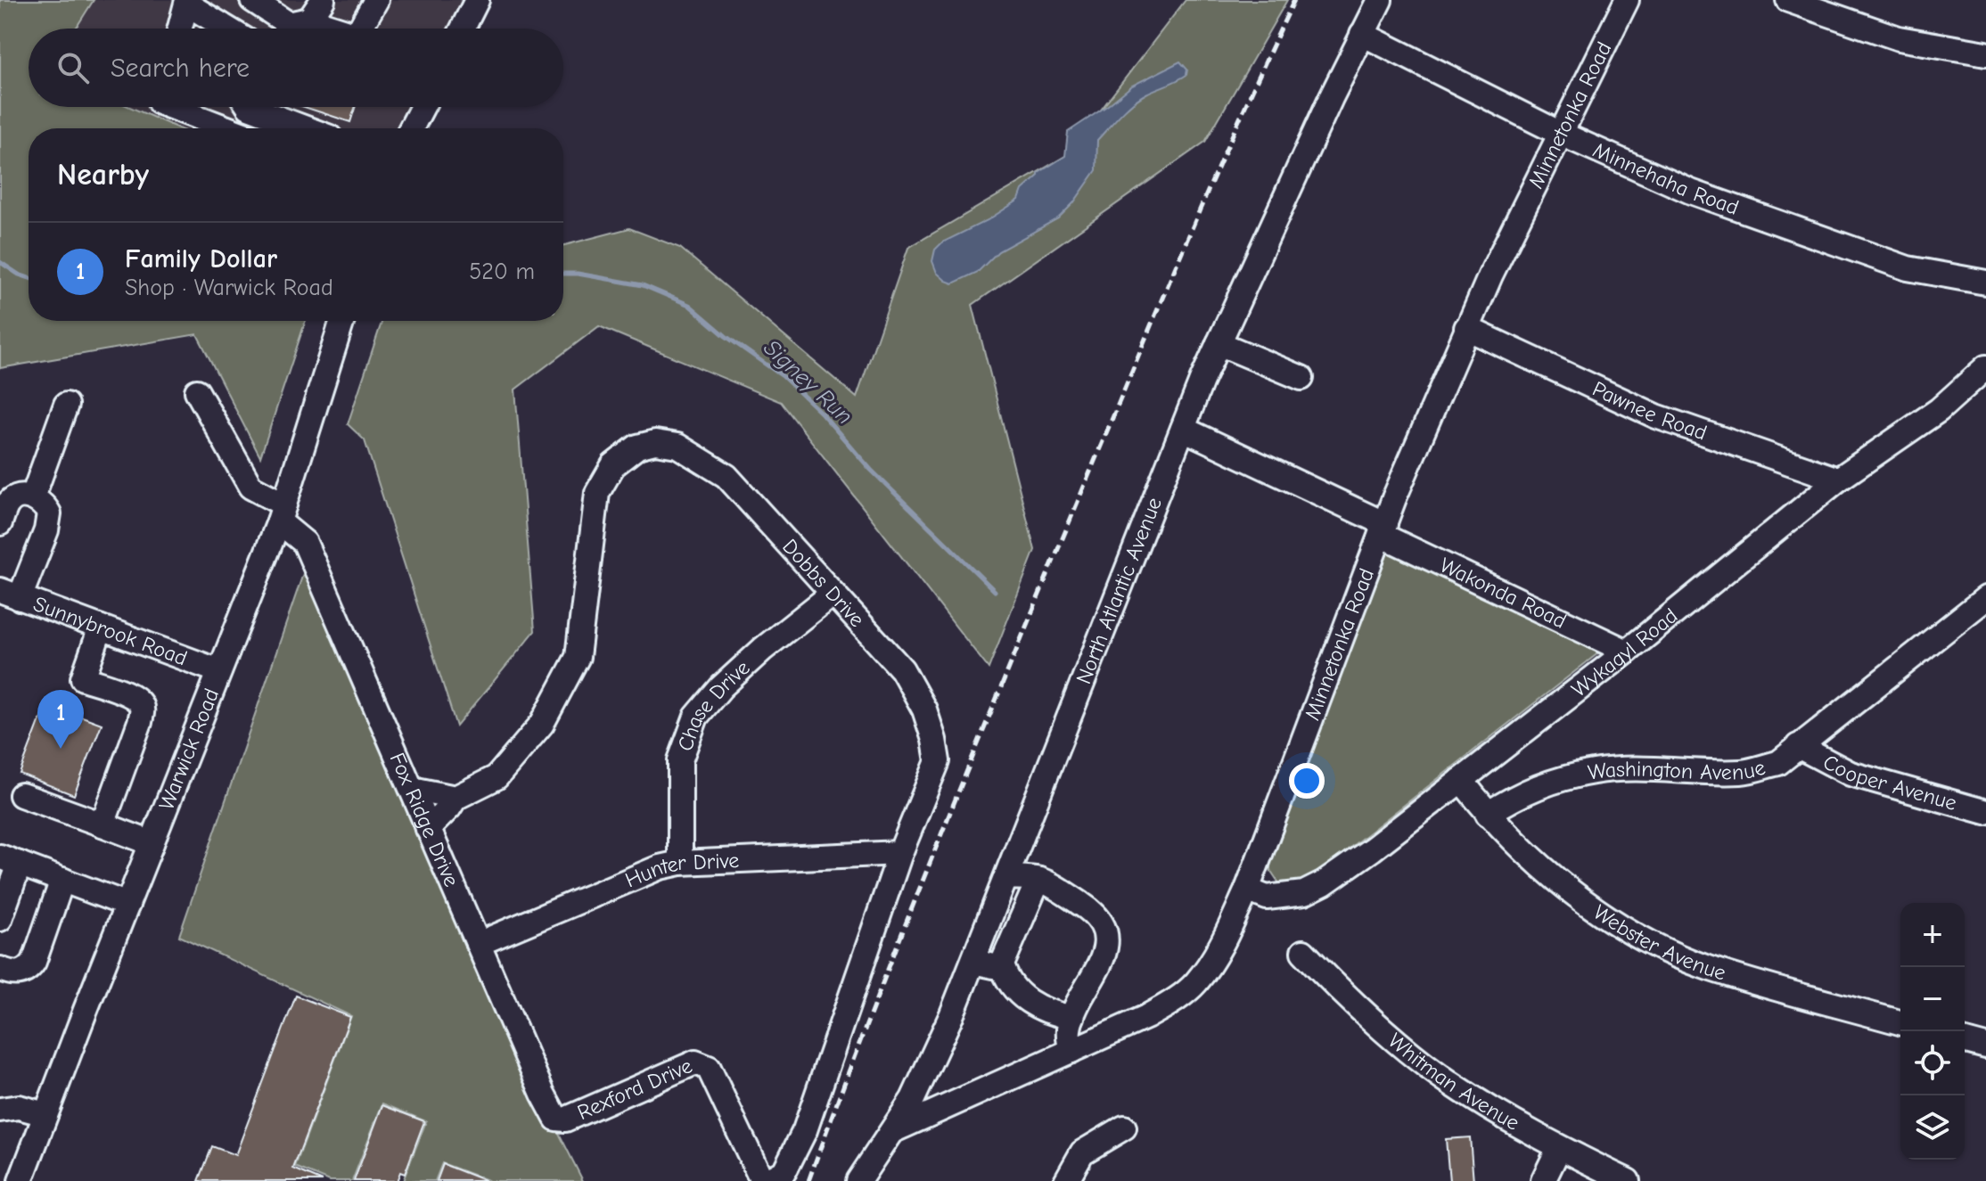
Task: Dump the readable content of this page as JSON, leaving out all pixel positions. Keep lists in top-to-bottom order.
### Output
{
  "streets": {
    "street": [
      "Minnetonka Road",
      "Minnehaha Road",
      "Pawnee Road",
      "Dobbs Drive",
      "North Atlantic Avenue",
      "Wakonda Road",
      "Sunnybrook Road",
      "Wykagyl Road",
      "Chase Drive",
      "Warwick Road",
      "Washington Avenue",
      "Cooper Avenue",
      "Fox Ridge Drive",
      "Hunter Drive",
      "Webster Avenue",
      "Whitman Avenue",
      "Rexford Drive"
    ]
  },
  "crossings": [
    ["Minnetonka Road", "Minnehaha Road"],
    ["Minnetonka Road", "Pawnee Road"],
    ["Minnetonka Road", "North Atlantic Avenue"],
    ["Minnetonka Road", "Wakonda Road"],
    ["Minnetonka Road", "Wykagyl Road"],
    ["Minnehaha Road", "North Atlantic Avenue"],
    ["Pawnee Road", "Wykagyl Road"],
    ["Dobbs Drive", "Chase Drive"],
    ["Dobbs Drive", "Fox Ridge Drive"],
    ["Dobbs Drive", "Hunter Drive"],
    ["Dobbs Drive", "Rexford Drive"],
    ["North Atlantic Avenue", "Wakonda Road"],
    ["Wakonda Road", "Wykagyl Road"],
    ["Sunnybrook Road", "Warwick Road"],
    ["Wykagyl Road", "Webster Avenue"],
    ["Chase Drive", "Hunter Drive"],
    ["Warwick Road", "Fox Ridge Drive"],
    ["Washington Avenue", "Cooper Avenue"],
    ["Washington Avenue", "Webster Avenue"],
    ["Fox Ridge Drive", "Hunter Drive"],
    ["Fox Ridge Drive", "Rexford Drive"]
  ],
  "water": ["Signey Run"],
  "page": {
    "search": "Search here",
    "heading": "Nearby",
    "list": [
      {
        "mark": "1",
        "name": "Family Dollar",
        "note": "Shop · Warwick Road",
        "value": "520 m"
      }
    ],
    "pins": "1",
    "map_buttons": ["+", "−"]
  }
}
